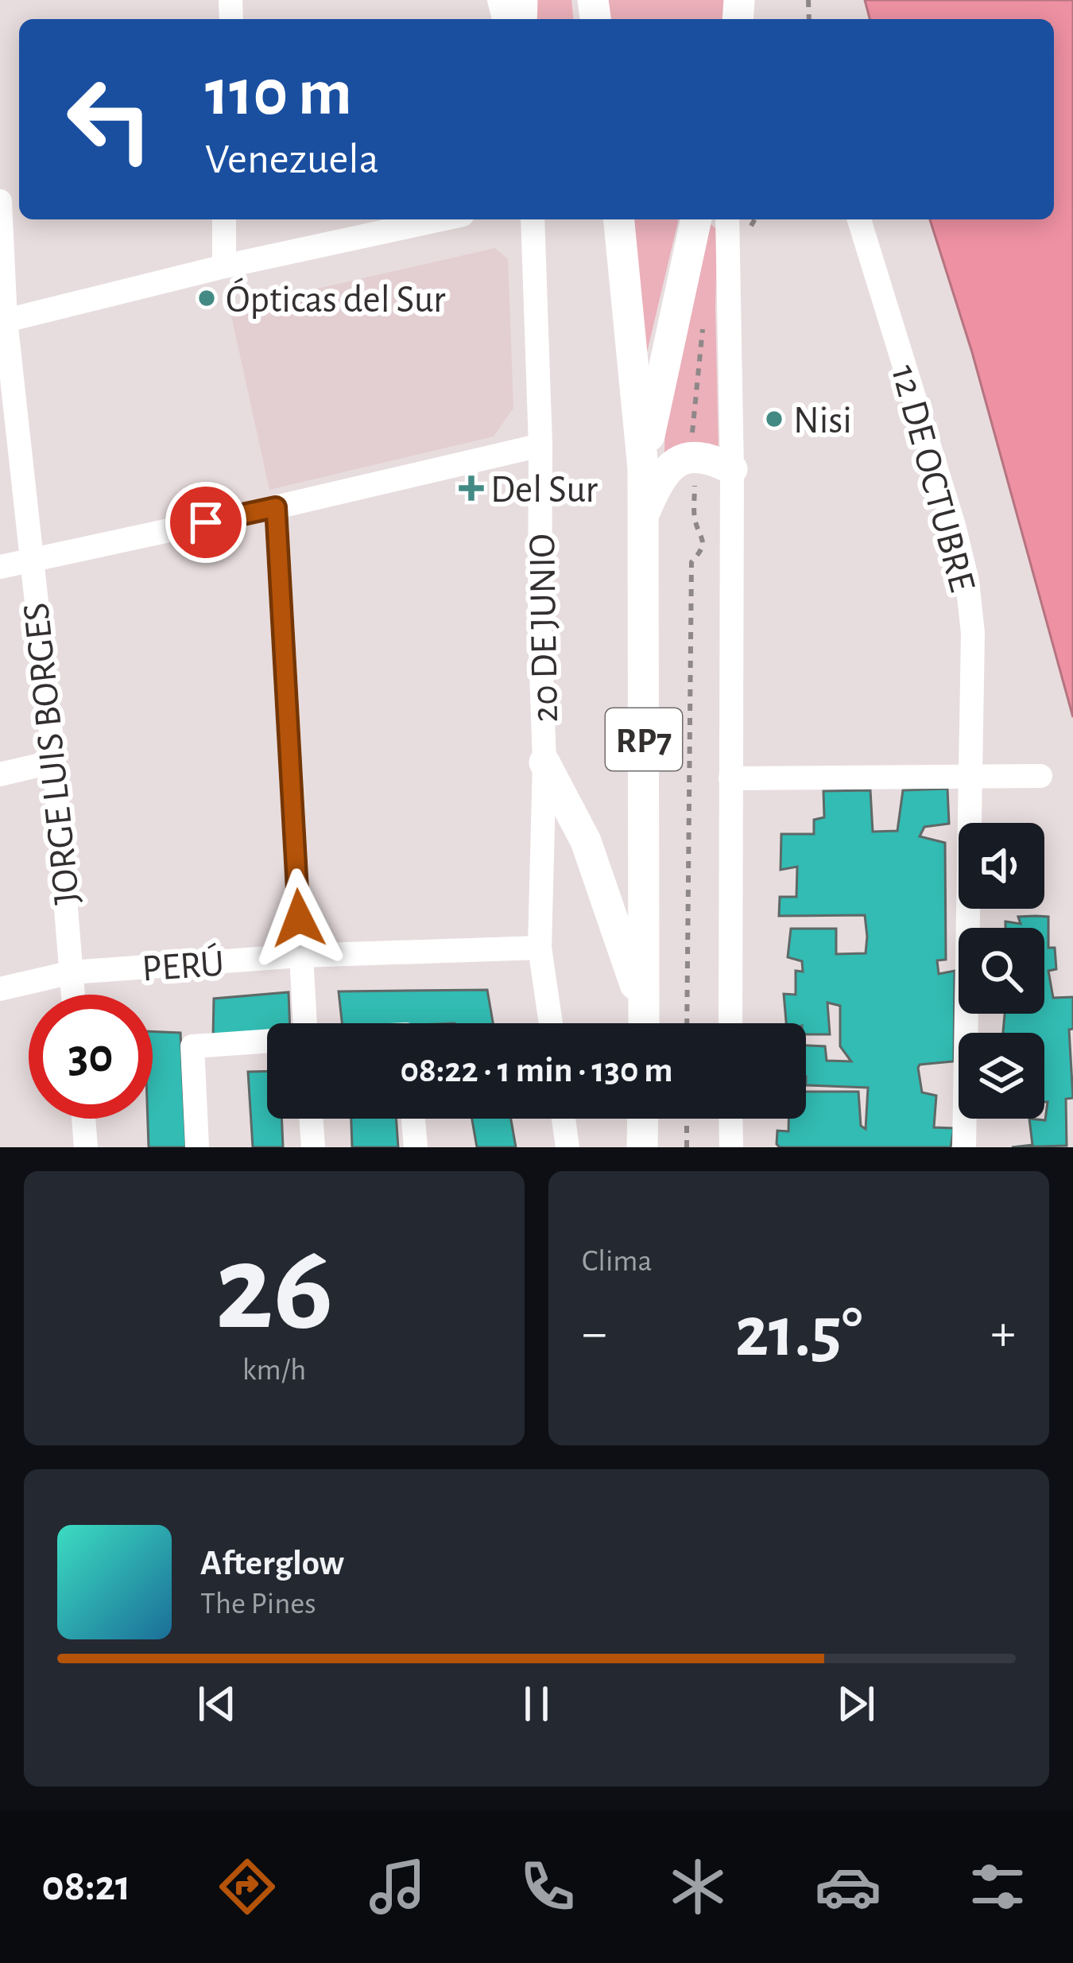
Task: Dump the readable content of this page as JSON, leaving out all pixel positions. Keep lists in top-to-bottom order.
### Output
{
  "streets": {
    "main road": ["RP7"],
    "street": [
      "12 DE OCTUBRE",
      "20 DE JUNIO",
      "JORGE LUIS BORGES",
      "PERÚ"
    ]
  },
  "crossings": [
    ["20 DE JUNIO", "PERÚ"],
    ["JORGE LUIS BORGES", "PERÚ"]
  ],
  "places": {
    "other": ["Ópticas del Sur", "Nisi"],
    "health": ["Del Sur"]
  },
  "page": {
    "turn": ["110 m", "Venezuela"],
    "limit": "30",
    "trip": "08:22 · 1 min · 130 m",
    "tile": [
      ["26", "km/h"],
      "Clima"
    ],
    "heat": ["−", "21.5°", "+"],
    "song": ["Afterglow", "The Pines"],
    "tabs": "08:21"
  }
}
